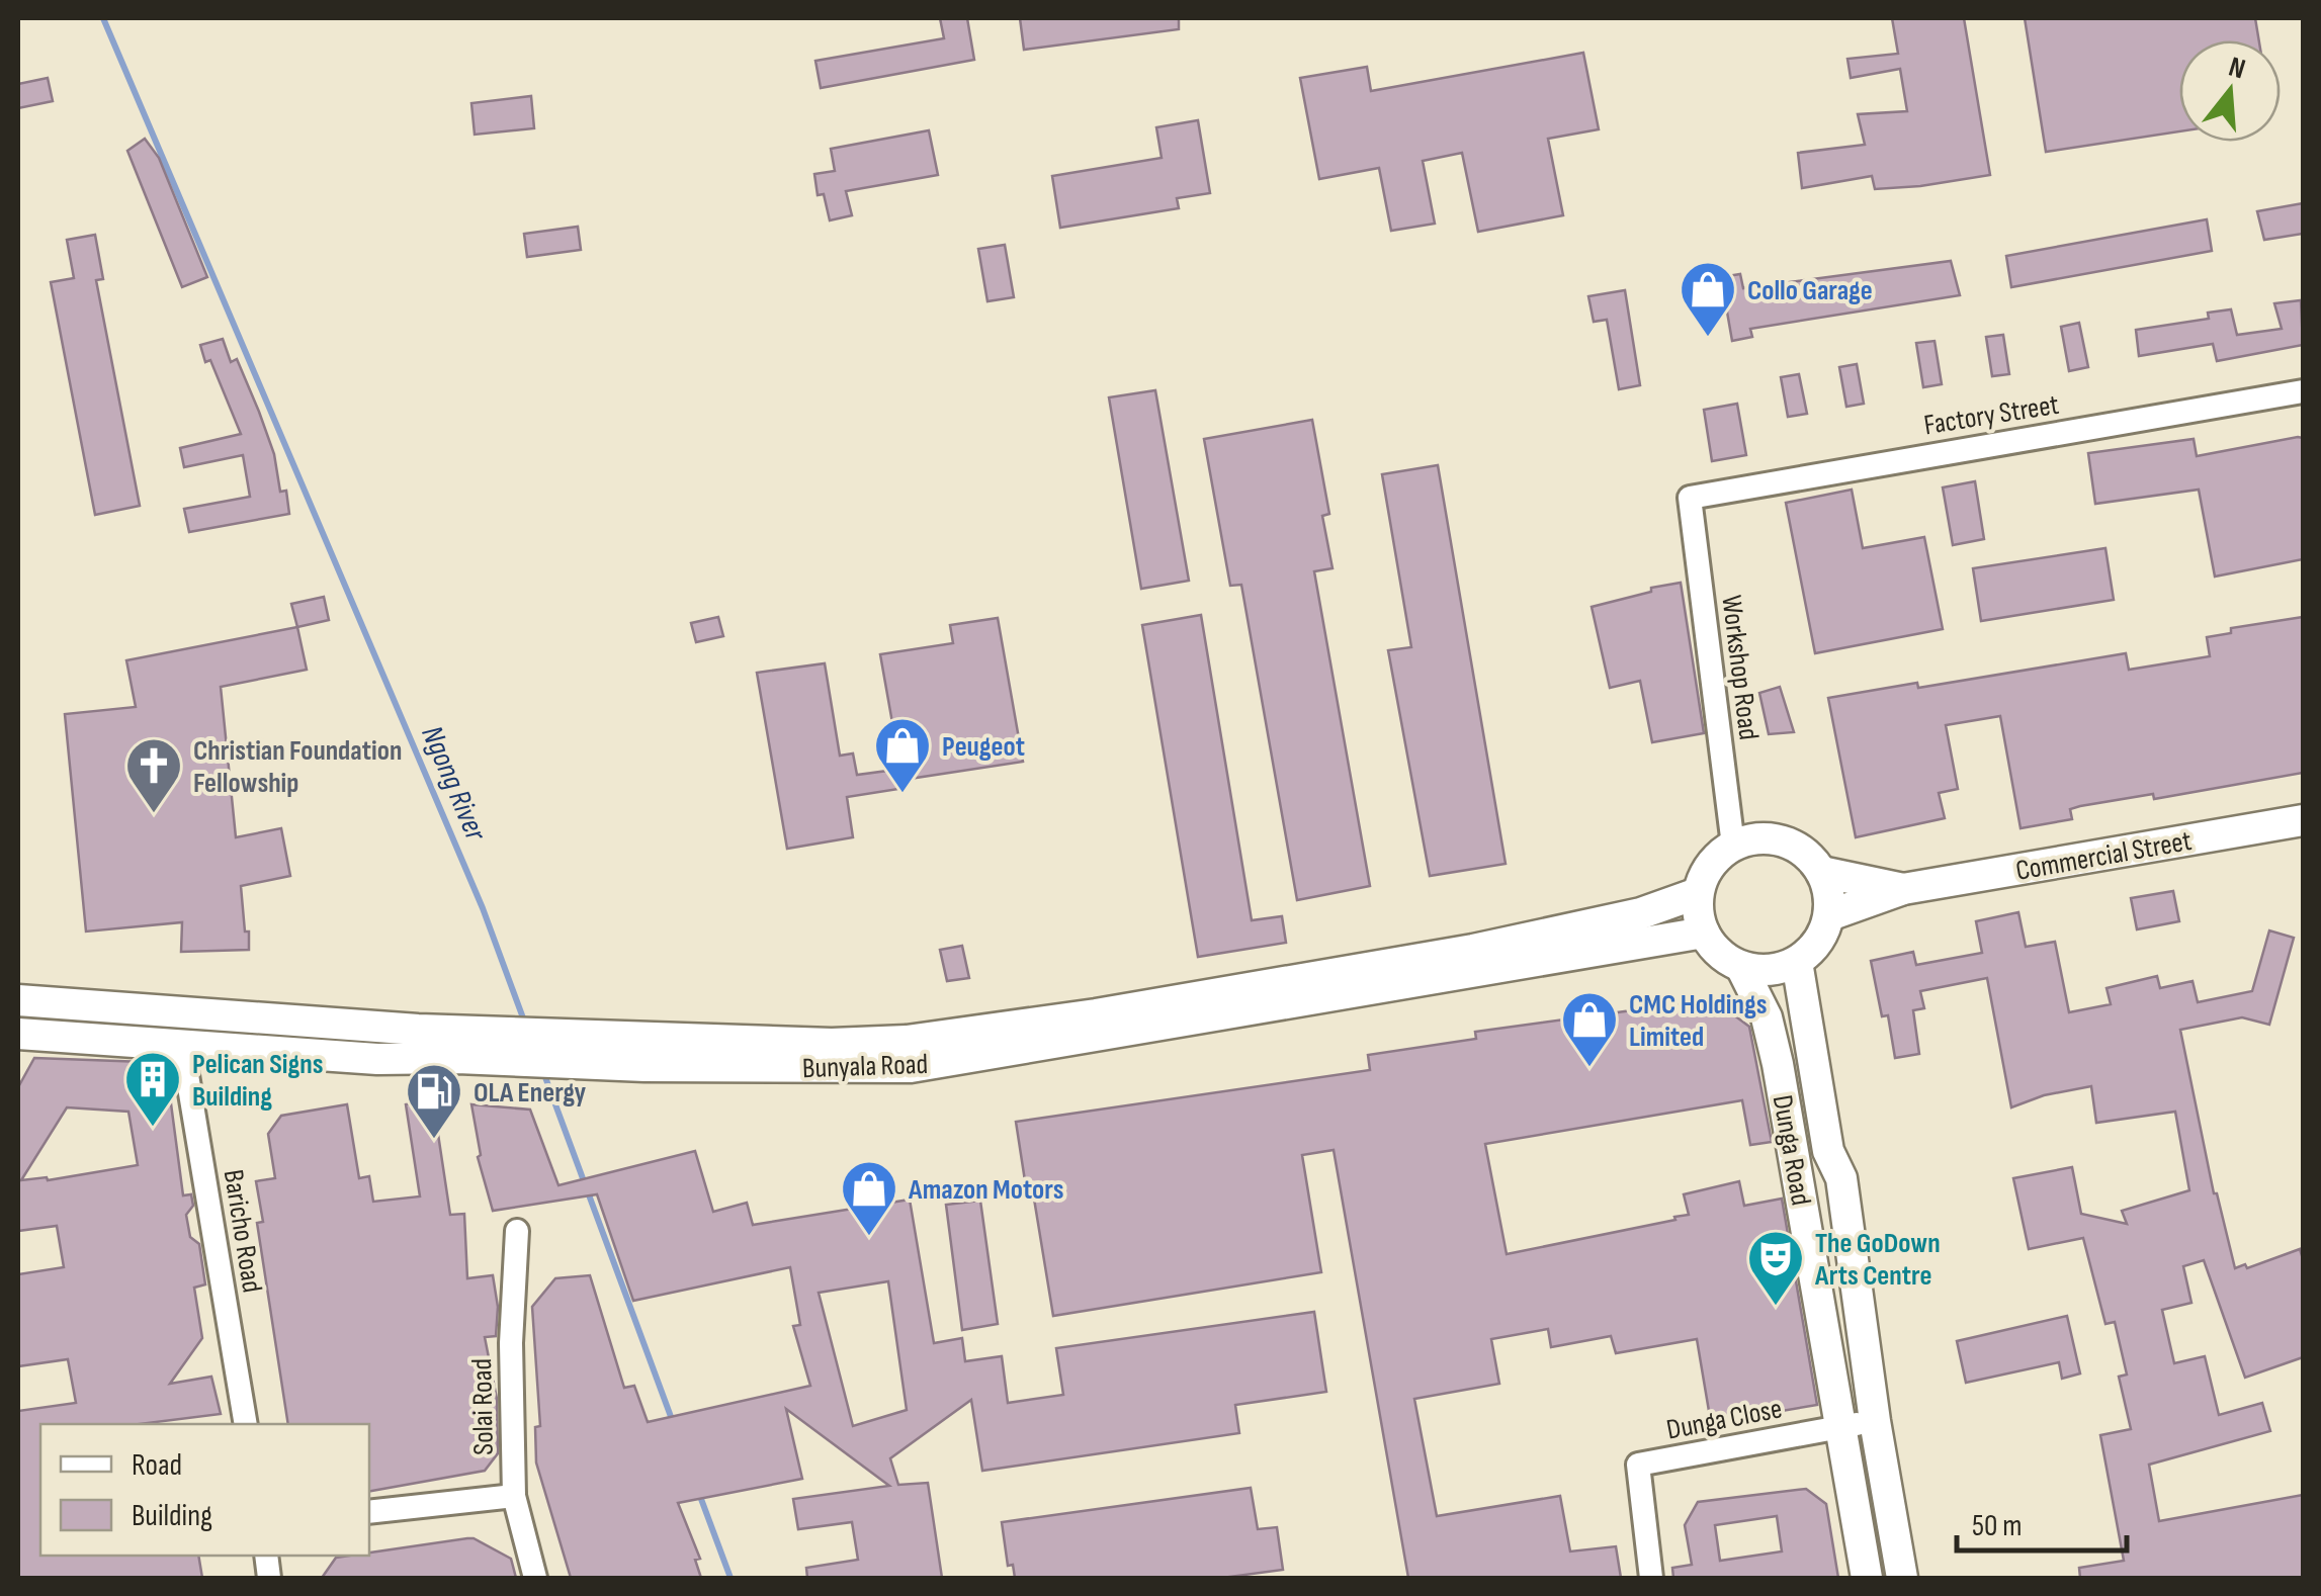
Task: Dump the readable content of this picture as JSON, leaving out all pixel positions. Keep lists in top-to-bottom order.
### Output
{
  "streets": {
    "main road": ["Commercial Street", "Bunyala Road", "Dunga Road"],
    "street": [
      "Factory Street",
      "Workshop Road",
      "Baricho Road",
      "Solai Road",
      "Dunga Close"
    ]
  },
  "crossings": [
    ["Factory Street", "Workshop Road"],
    ["Workshop Road", "Commercial Street"],
    ["Workshop Road", "Bunyala Road"],
    ["Workshop Road", "Dunga Road"],
    ["Commercial Street", "Bunyala Road"],
    ["Commercial Street", "Dunga Road"],
    ["Bunyala Road", "Dunga Road"],
    ["Bunyala Road", "Baricho Road"],
    ["Dunga Road", "Dunga Close"]
  ],
  "water": ["Ngong River"],
  "places": {
    "shop": [
      "Collo Garage",
      "Peugeot",
      "CMC Holdings Limited",
      "Amazon Motors"
    ],
    "church": ["Christian Foundation Fellowship"],
    "building": ["Pelican Signs Building"],
    "fuel station": ["OLA Energy"],
    "theatre": ["The GoDown Arts Centre"]
  },
  "legend": ["Road", "Building"],
  "scale_bar": "50 m",
  "north": "top"
}
